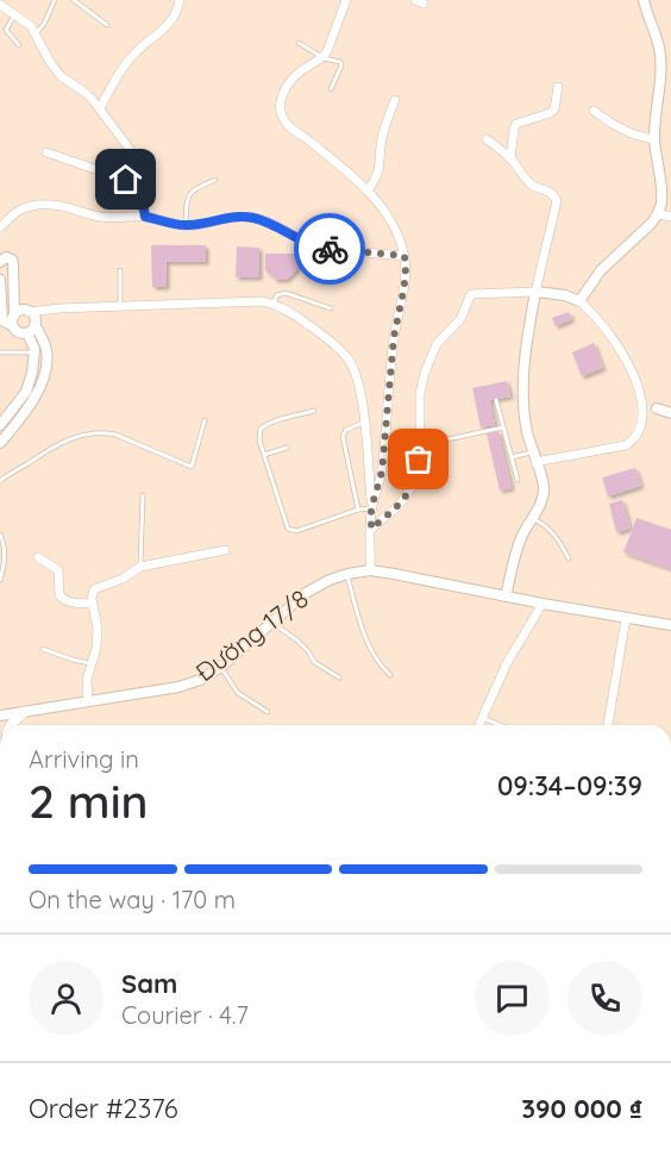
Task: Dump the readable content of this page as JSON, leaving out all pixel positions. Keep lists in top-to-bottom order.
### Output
{
  "streets": {
    "street": ["Đường 17/8"]
  },
  "page": {
    "heading": ["2 min", "Arriving in", "09:34–09:39"],
    "panel": [
      "Sam",
      "Courier · 4.7",
      "Order #2376",
      "390 000 ₫"
    ],
    "bar": "On the way · 170 m"
  }
}
